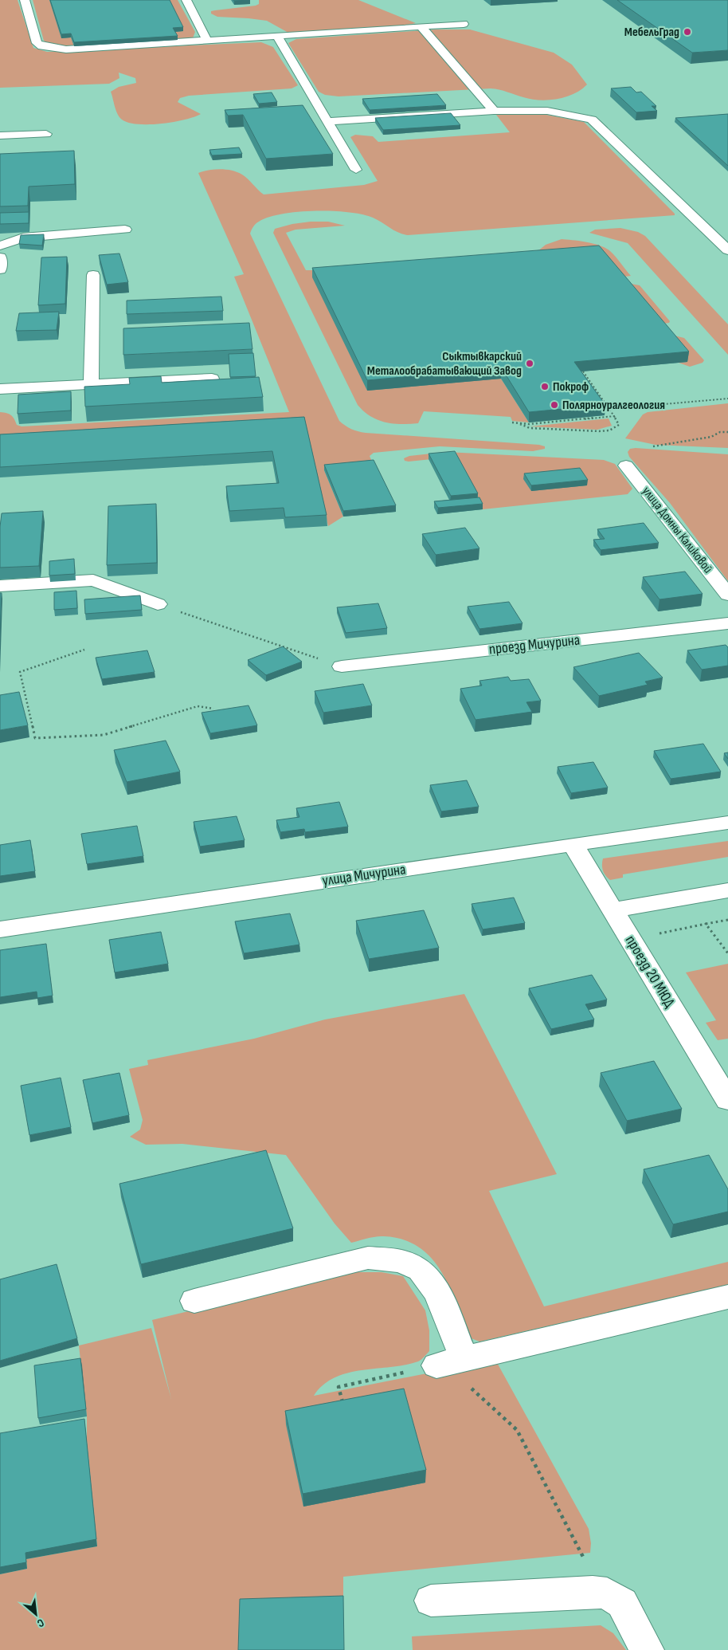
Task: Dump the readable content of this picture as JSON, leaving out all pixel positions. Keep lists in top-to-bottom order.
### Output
{
  "streets": {
    "street": [
      "улица Домны Каликовой",
      "проезд Мичурина",
      "улица Мичурина",
      "проезд 20 МЮД"
    ]
  },
  "crossings": [
    ["улица Мичурина", "проезд 20 МЮД"]
  ],
  "places": [
    "МебельГрад",
    "Сыктывкарский Металообрабатывающий Завод",
    "Покроф",
    "Полярноуралгеология"
  ],
  "north": "bottom right"
}
